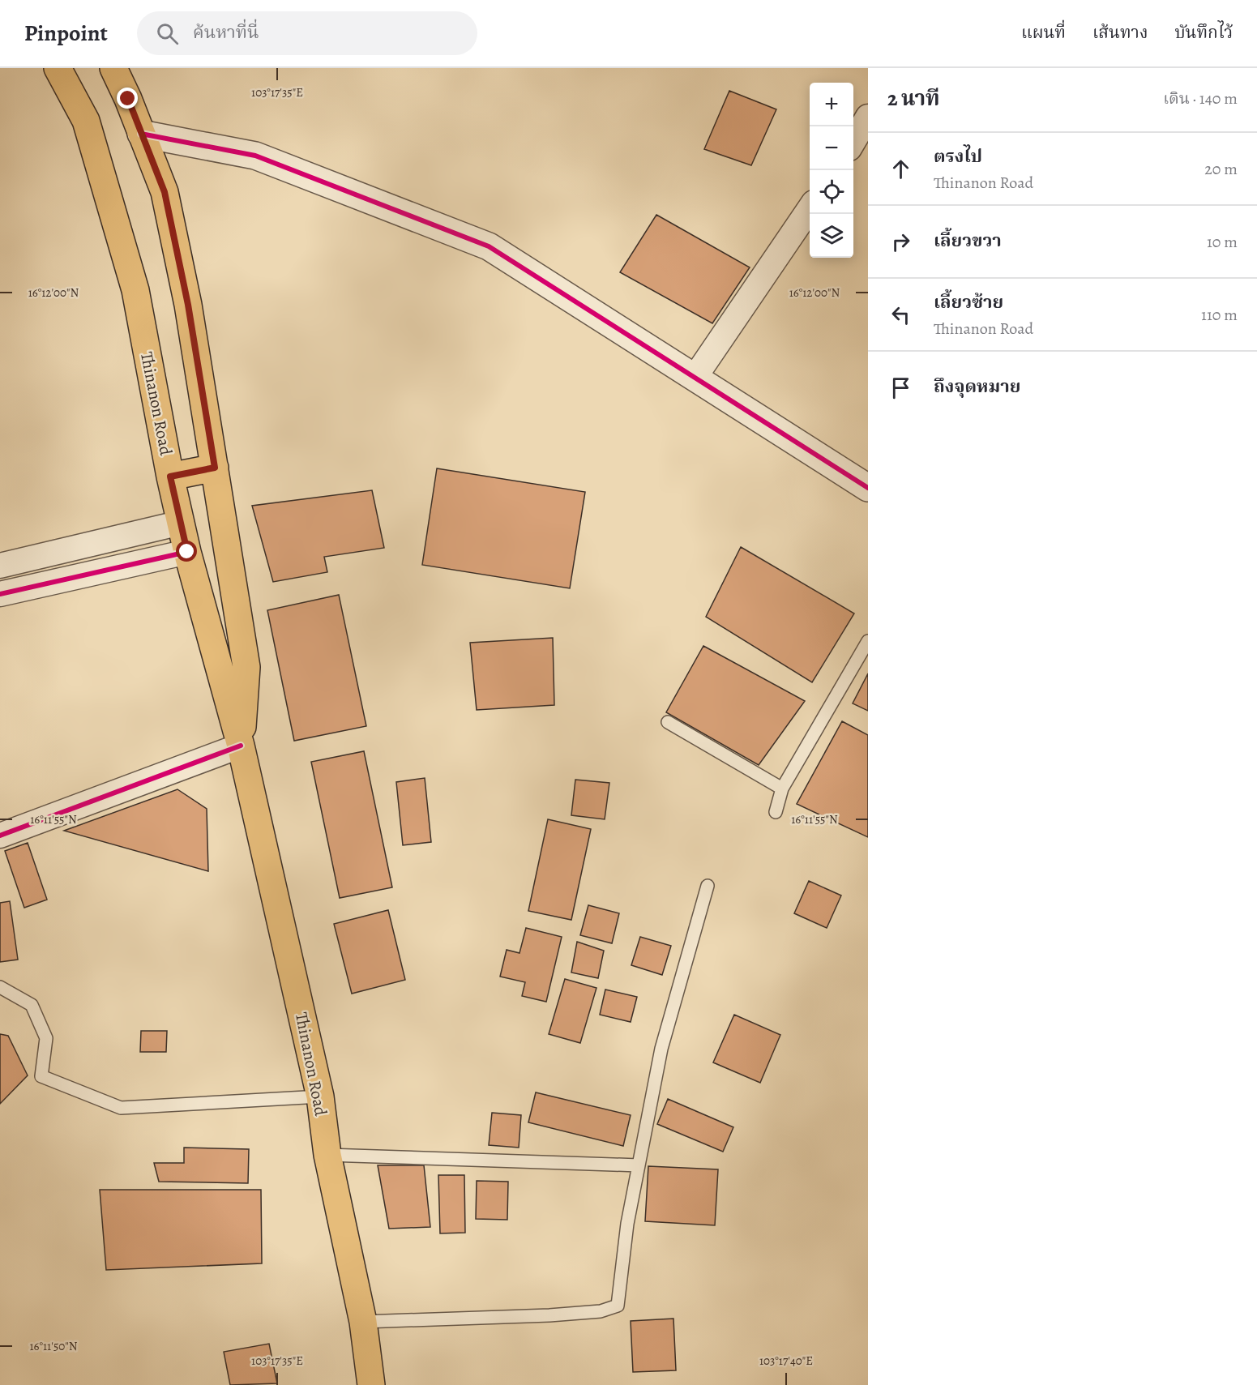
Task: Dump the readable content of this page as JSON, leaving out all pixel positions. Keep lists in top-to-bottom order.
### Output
{
  "streets": {
    "main road": ["Thinanon Road"]
  },
  "page": {
    "header": "Pinpoint",
    "search": "ค้นหาที่นี่",
    "nav": ["แผนที่", "เส้นทาง", "บันทึกไว้"],
    "heading": ["2 นาที", "เดิน · 140 m"],
    "map_buttons": ["+", "−"],
    "list": [
      ["ตรงไป", "Thinanon Road", "20 m"],
      ["เลี้ยวขวา", "10 m"],
      ["เลี้ยวซ้าย", "Thinanon Road", "110 m"],
      "ถึงจุดหมาย"
    ]
  },
  "coordinates": [
    "103°17'35\"E",
    "16°12'00\"N",
    "16°11'55\"N",
    "16°11'50\"N",
    "103°17'40\"E"
  ]
}
